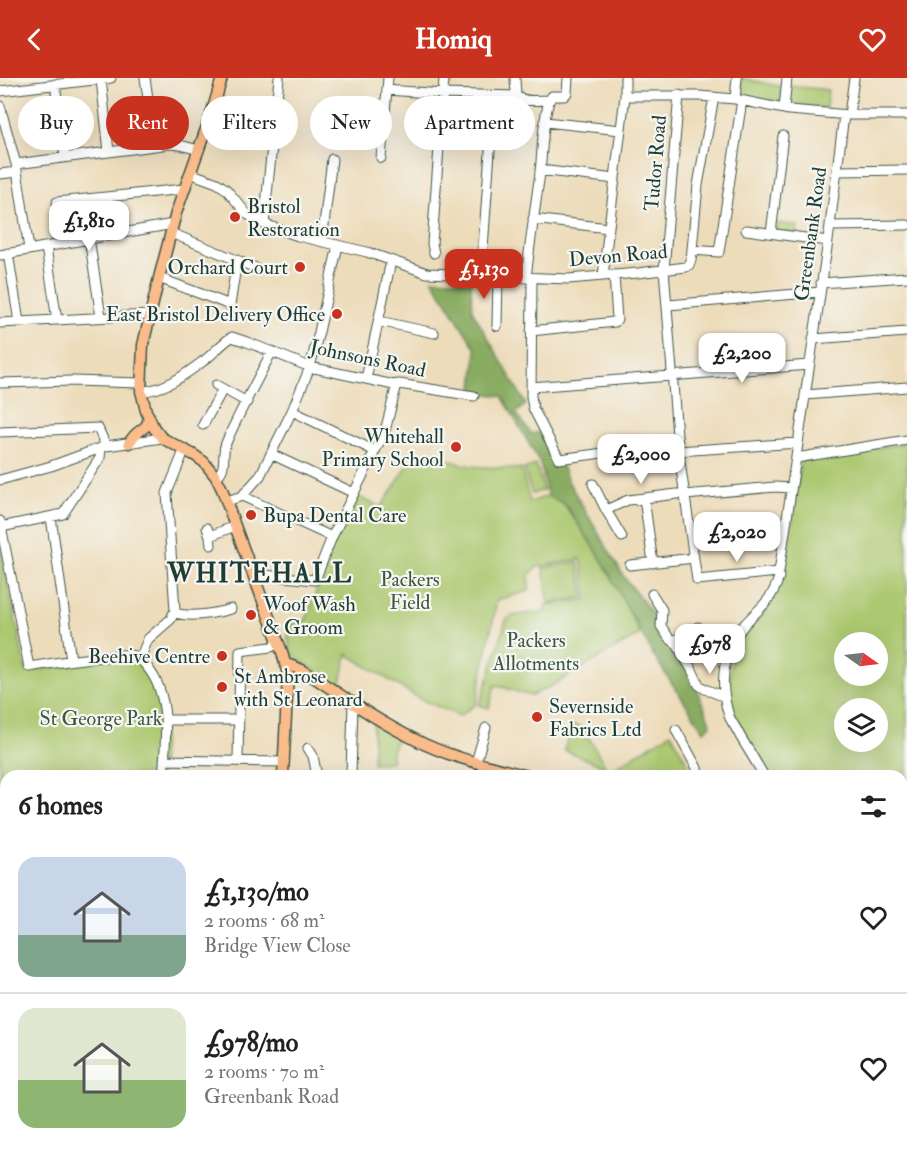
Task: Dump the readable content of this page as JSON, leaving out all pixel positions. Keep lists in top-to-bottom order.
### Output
{
  "streets": {
    "street": [
      "Tudor Road",
      "Greenbank Road",
      "Devon Road",
      "Johnsons Road"
    ]
  },
  "crossings": [
    ["Tudor Road", "Greenbank Road"],
    ["Tudor Road", "Devon Road"]
  ],
  "districts": ["WHITEHALL"],
  "parks": ["Packers Field", "Packers Allotments", "St George Park"],
  "places": [
    "Bristol Restoration",
    "Orchard Court",
    "East Bristol Delivery Office",
    "Whitehall Primary School",
    "Bupa Dental Care",
    "Woof Wash & Groom",
    "Beehive Centre",
    "St Ambrose with St Leonard",
    "Severnside Fabrics Ltd"
  ],
  "north": "right",
  "page": {
    "header": "Homiq",
    "chip": [
      "Buy",
      "Rent",
      "Filters",
      "New",
      "Apartment"
    ],
    "price": [
      "£1,810",
      "£1,130",
      "£2,200",
      "£2,000",
      "£2,020",
      "£978"
    ],
    "heading": "6 homes",
    "list": [
      {
        "name": "£1,130/mo",
        "note": "2 rooms · 68 m² · Bridge View Close"
      },
      {
        "name": "£978/mo",
        "note": "2 rooms · 70 m² · Greenbank Road"
      }
    ]
  }
}
